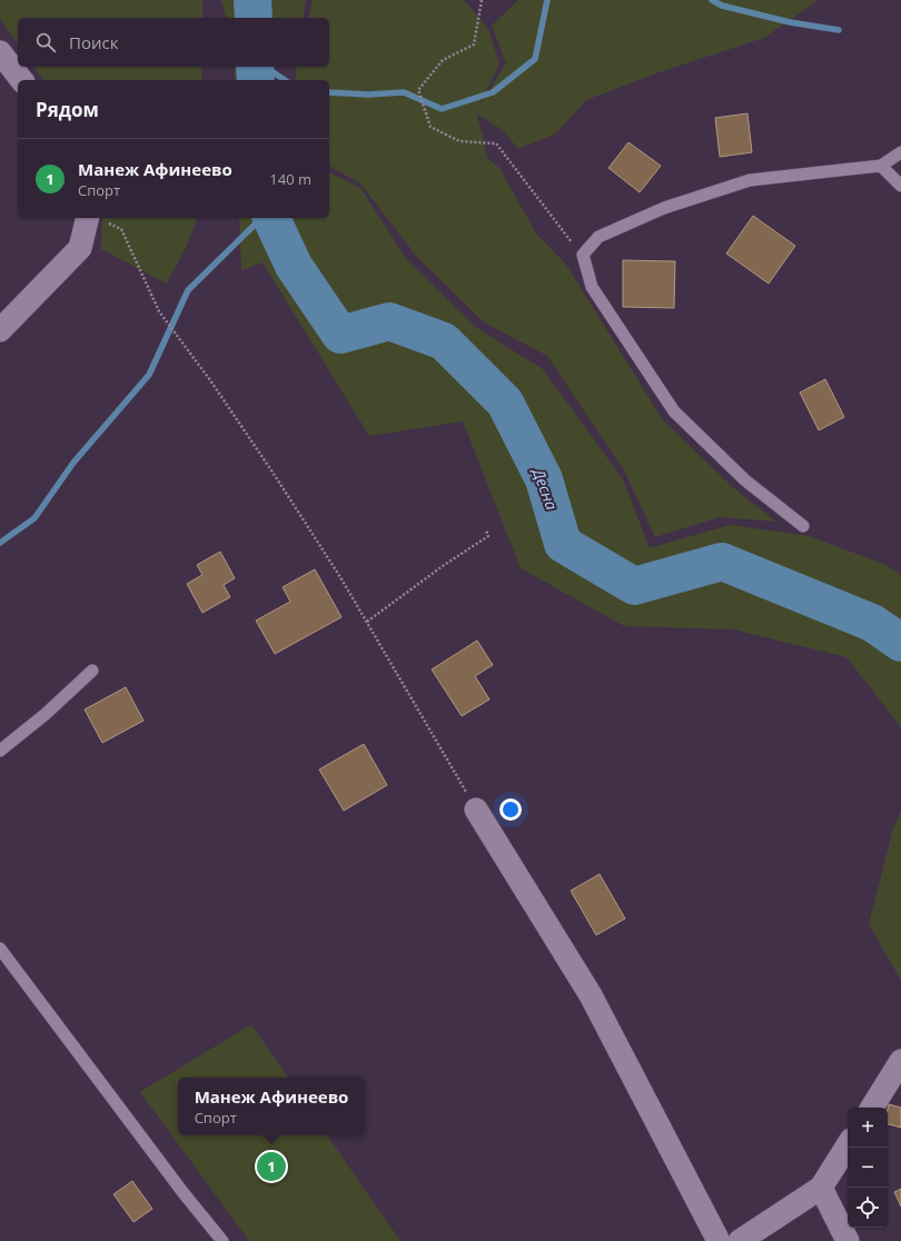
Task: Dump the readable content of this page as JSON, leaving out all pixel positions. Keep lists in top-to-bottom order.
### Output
{
  "water": ["Десна"],
  "page": {
    "search": "Поиск",
    "heading": "Рядом",
    "list": [
      {
        "mark": "1",
        "name": "Манеж Афинеево",
        "note": "Спорт",
        "value": "140 m"
      }
    ],
    "popup": ["Манеж Афинеево", "Спорт"],
    "map_buttons": ["+", "−"],
    "pins": "1"
  }
}
